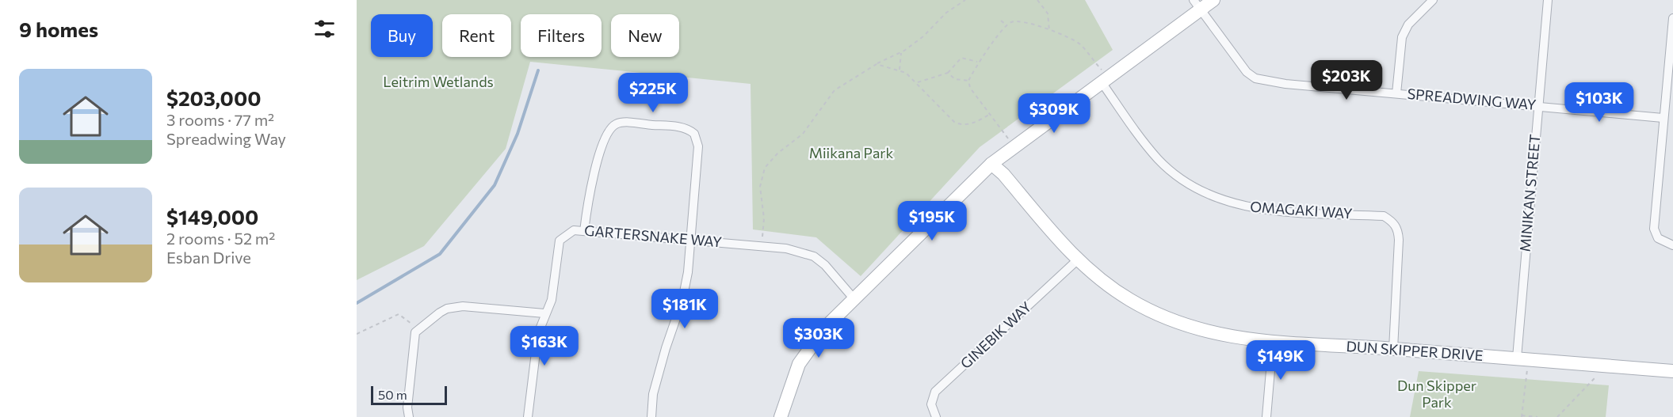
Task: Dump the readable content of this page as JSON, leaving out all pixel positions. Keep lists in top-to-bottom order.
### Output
{
  "streets": {
    "street": [
      "SPREADWING WAY",
      "MINIKAN STREET",
      "OMAGAKI WAY",
      "GARTERSNAKE WAY",
      "GINEBIK WAY",
      "DUN SKIPPER DRIVE"
    ]
  },
  "crossings": [
    ["SPREADWING WAY", "MINIKAN STREET"],
    ["MINIKAN STREET", "DUN SKIPPER DRIVE"],
    ["OMAGAKI WAY", "DUN SKIPPER DRIVE"],
    ["GINEBIK WAY", "DUN SKIPPER DRIVE"]
  ],
  "parks": ["Leitrim Wetlands", "Miikana Park", "Dun Skipper Park"],
  "scale_bar": "50 m",
  "page": {
    "heading": "9 homes",
    "chip": [
      "Buy",
      "Rent",
      "Filters",
      "New"
    ],
    "list": [
      {
        "name": "$203,000",
        "note": "3 rooms · 77 m² · Spreadwing Way"
      },
      {
        "name": "$149,000",
        "note": "2 rooms · 52 m² · Esban Drive"
      }
    ],
    "price": [
      "$203K",
      "$225K",
      "$103K",
      "$309K",
      "$195K",
      "$181K",
      "$303K",
      "$163K",
      "$149K"
    ],
    "scale": "50 m"
  }
}
